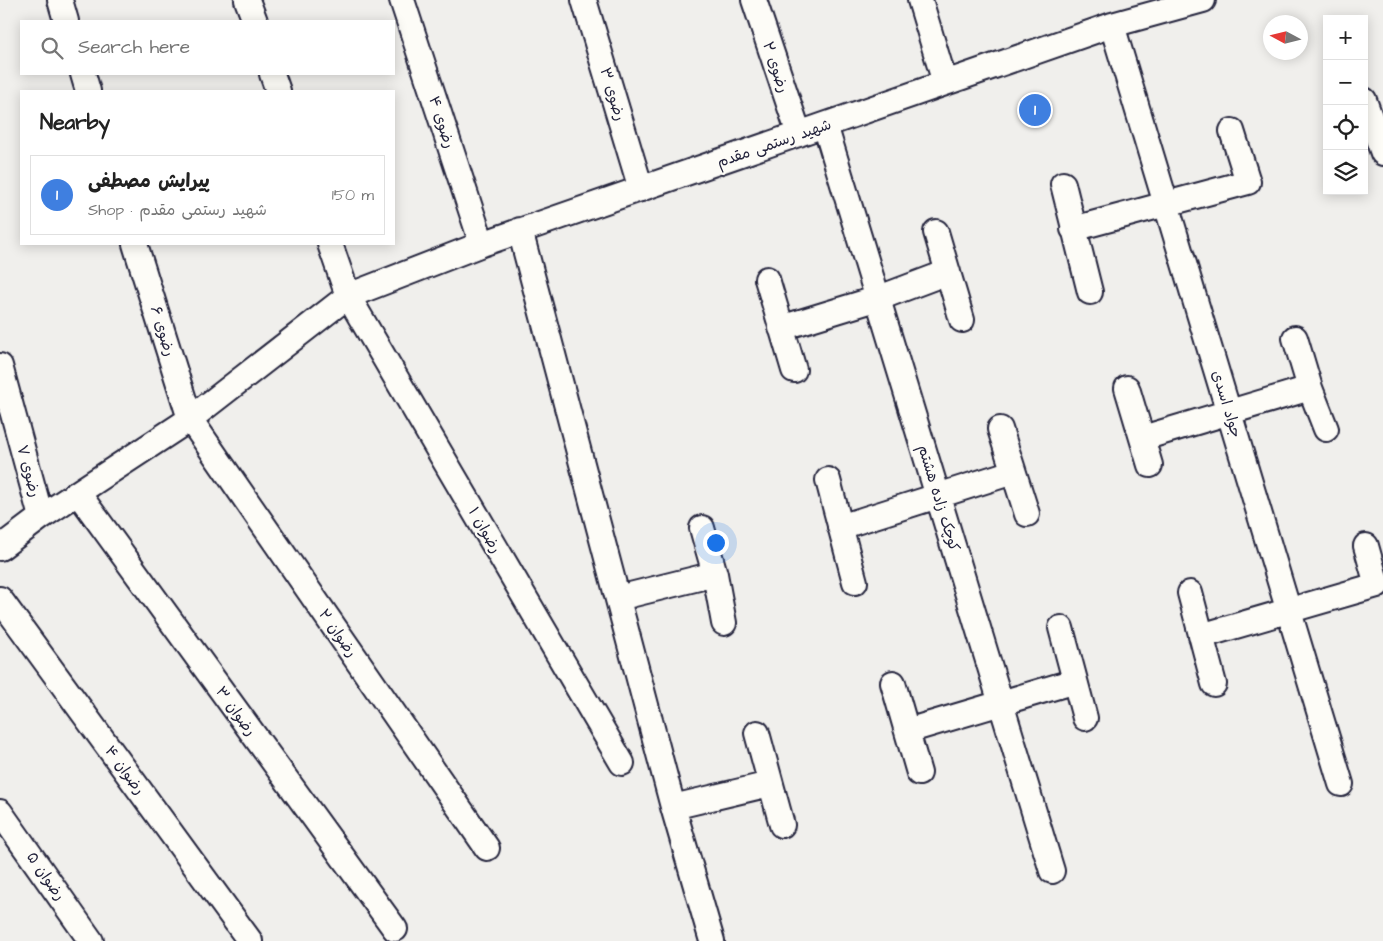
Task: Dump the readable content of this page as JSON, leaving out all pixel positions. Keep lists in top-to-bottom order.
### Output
{
  "streets": {
    "street": [
      "رضوی ۲",
      "رضوی ۳",
      "رضوی ۴",
      "شهید رستمی مقدم",
      "رضوی ۶",
      "جواد اسدی",
      "رضوی ۷",
      "کوچک زاده هشتم",
      "رضوان ۱",
      "رضوان ۲",
      "رضوان ۳",
      "رضوان ۴",
      "رضوان ۵"
    ]
  },
  "crossings": [
    ["رضوی ۲", "شهید رستمی مقدم"],
    ["رضوی ۳", "شهید رستمی مقدم"],
    ["رضوی ۴", "شهید رستمی مقدم"],
    ["شهید رستمی مقدم", "رضوی ۶"],
    ["شهید رستمی مقدم", "جواد اسدی"],
    ["شهید رستمی مقدم", "رضوی ۷"],
    ["شهید رستمی مقدم", "کوچک زاده هشتم"],
    ["شهید رستمی مقدم", "رضوان ۱"],
    ["شهید رستمی مقدم", "رضوان ۲"],
    ["شهید رستمی مقدم", "رضوان ۳"],
    ["رضوی ۶", "رضوان ۲"]
  ],
  "north": "left",
  "page": {
    "map_buttons": ["+", "−"],
    "search": "Search here",
    "heading": "Nearby",
    "pins": "1",
    "list": [
      {
        "mark": "1",
        "name": "پیرایش مصطفی",
        "note": "Shop · شهید رستمی مقدم",
        "value": "150 m"
      }
    ]
  }
}
